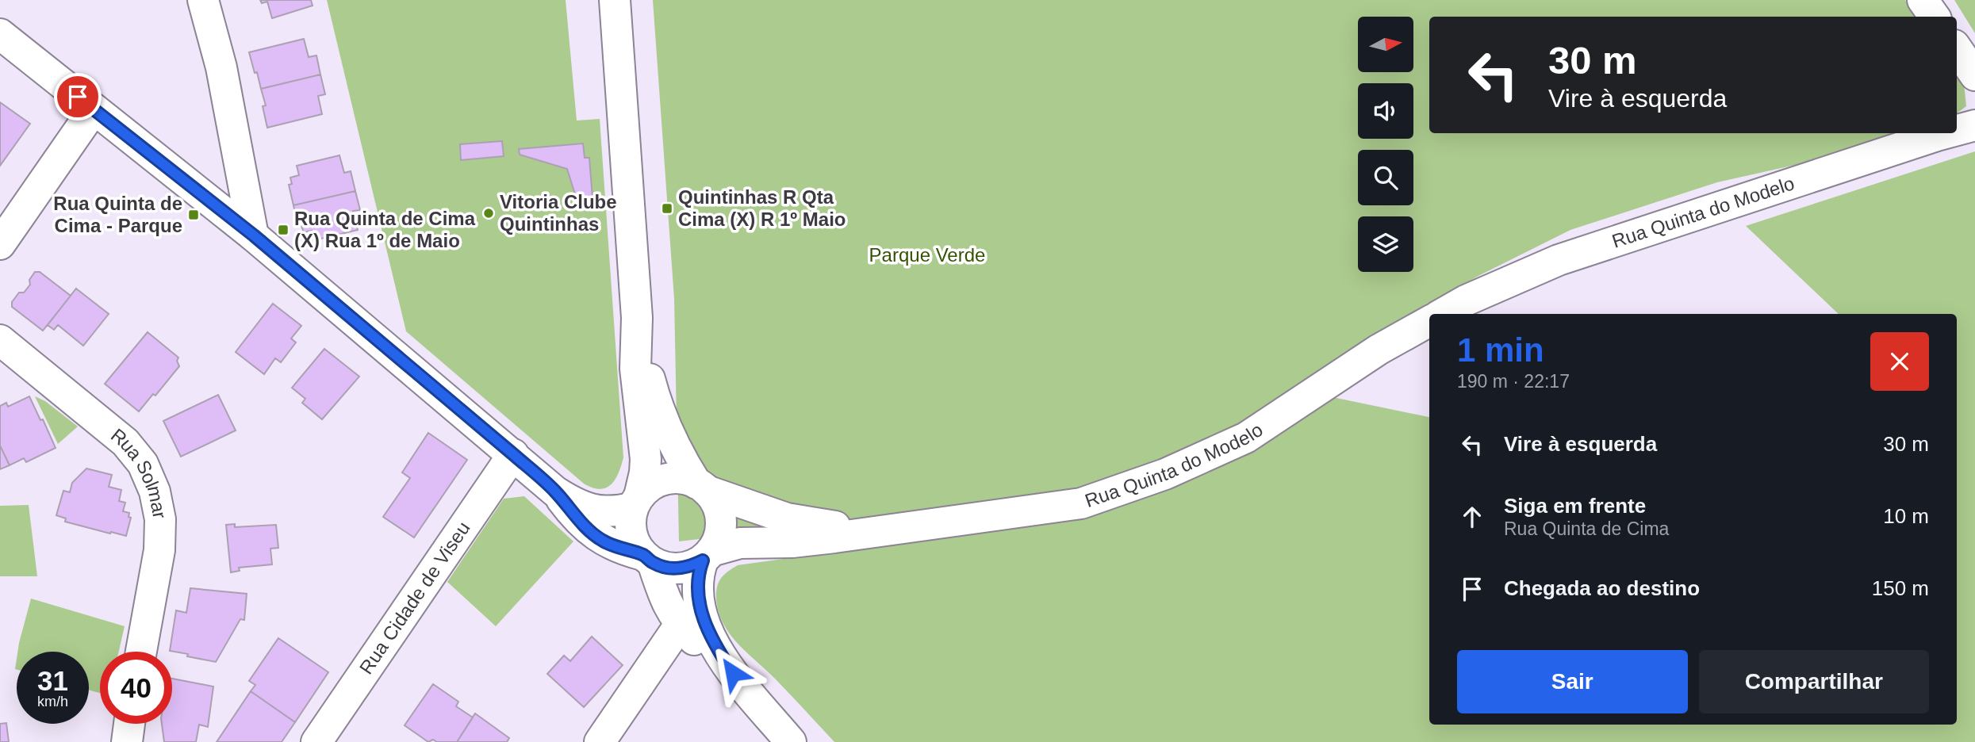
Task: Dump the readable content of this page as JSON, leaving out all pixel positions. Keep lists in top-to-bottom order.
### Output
{
  "streets": {
    "street": ["Rua Quinta do Modelo", "Rua Solmar", "Rua Cidade de Viseu"]
  },
  "parks": ["Parque Verde"],
  "places": {
    "transit": ["Quintinhas R Qta Cima (X) R 1º Maio", "Rua Quinta de Cima - Parque", "Rua Quinta de Cima (X) Rua 1º de Maio"],
    "other": ["Vitoria Clube Quintinhas"]
  },
  "north": "right",
  "page": {
    "turn": ["30 m", "Vire à esquerda"],
    "heading": ["1 min", "190 m · 22:17"],
    "list": [
      {
        "name": "Vire à esquerda",
        "value": "30 m"
      },
      {
        "name": "Siga em frente",
        "note": "Rua Quinta de Cima",
        "value": "10 m"
      },
      {
        "name": "Chegada ao destino",
        "value": "150 m"
      }
    ],
    "buttons": ["Sair", "Compartilhar"],
    "speed": "31 km/h",
    "limit": "40"
  }
}
